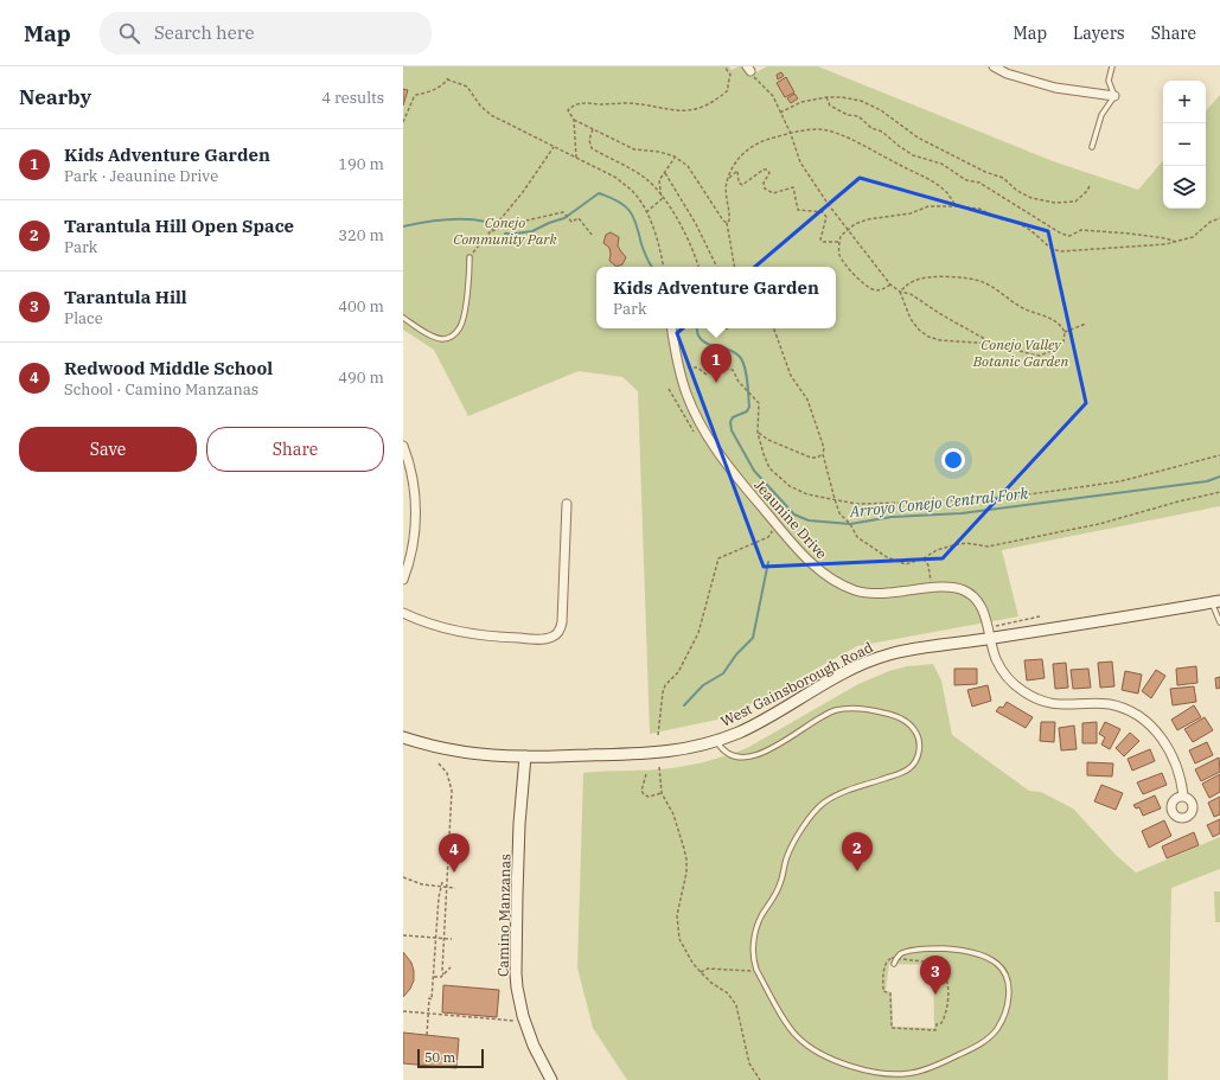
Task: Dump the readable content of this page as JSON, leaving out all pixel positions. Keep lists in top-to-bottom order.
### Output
{
  "streets": {
    "street": ["Jeaunine Drive", "West Gainsborough Road", "Camino Manzanas"]
  },
  "crossings": [
    ["Jeaunine Drive", "West Gainsborough Road"],
    ["West Gainsborough Road", "Camino Manzanas"]
  ],
  "water": ["Arroyo Conejo Central Fork"],
  "parks": ["Conejo Community Park", "Conejo Valley Botanic Garden"],
  "scale_bar": "50 m",
  "page": {
    "header": "Map",
    "search": "Search here",
    "nav": ["Map", "Layers", "Share"],
    "heading": ["Nearby", "4 results"],
    "map_buttons": ["+", "−"],
    "list": [
      {
        "mark": "1",
        "name": "Kids Adventure Garden",
        "note": "Park · Jeaunine Drive",
        "value": "190 m"
      },
      {
        "mark": "2",
        "name": "Tarantula Hill Open Space",
        "note": "Park",
        "value": "320 m"
      },
      {
        "mark": "3",
        "name": "Tarantula Hill",
        "note": "Place",
        "value": "400 m"
      },
      {
        "mark": "4",
        "name": "Redwood Middle School",
        "note": "School · Camino Manzanas",
        "value": "490 m"
      }
    ],
    "popup": ["Kids Adventure Garden", "Park"],
    "pins": [
      "1",
      "2",
      "4",
      "3"
    ],
    "buttons": ["Save", "Share"],
    "scale": "50 m"
  }
}
